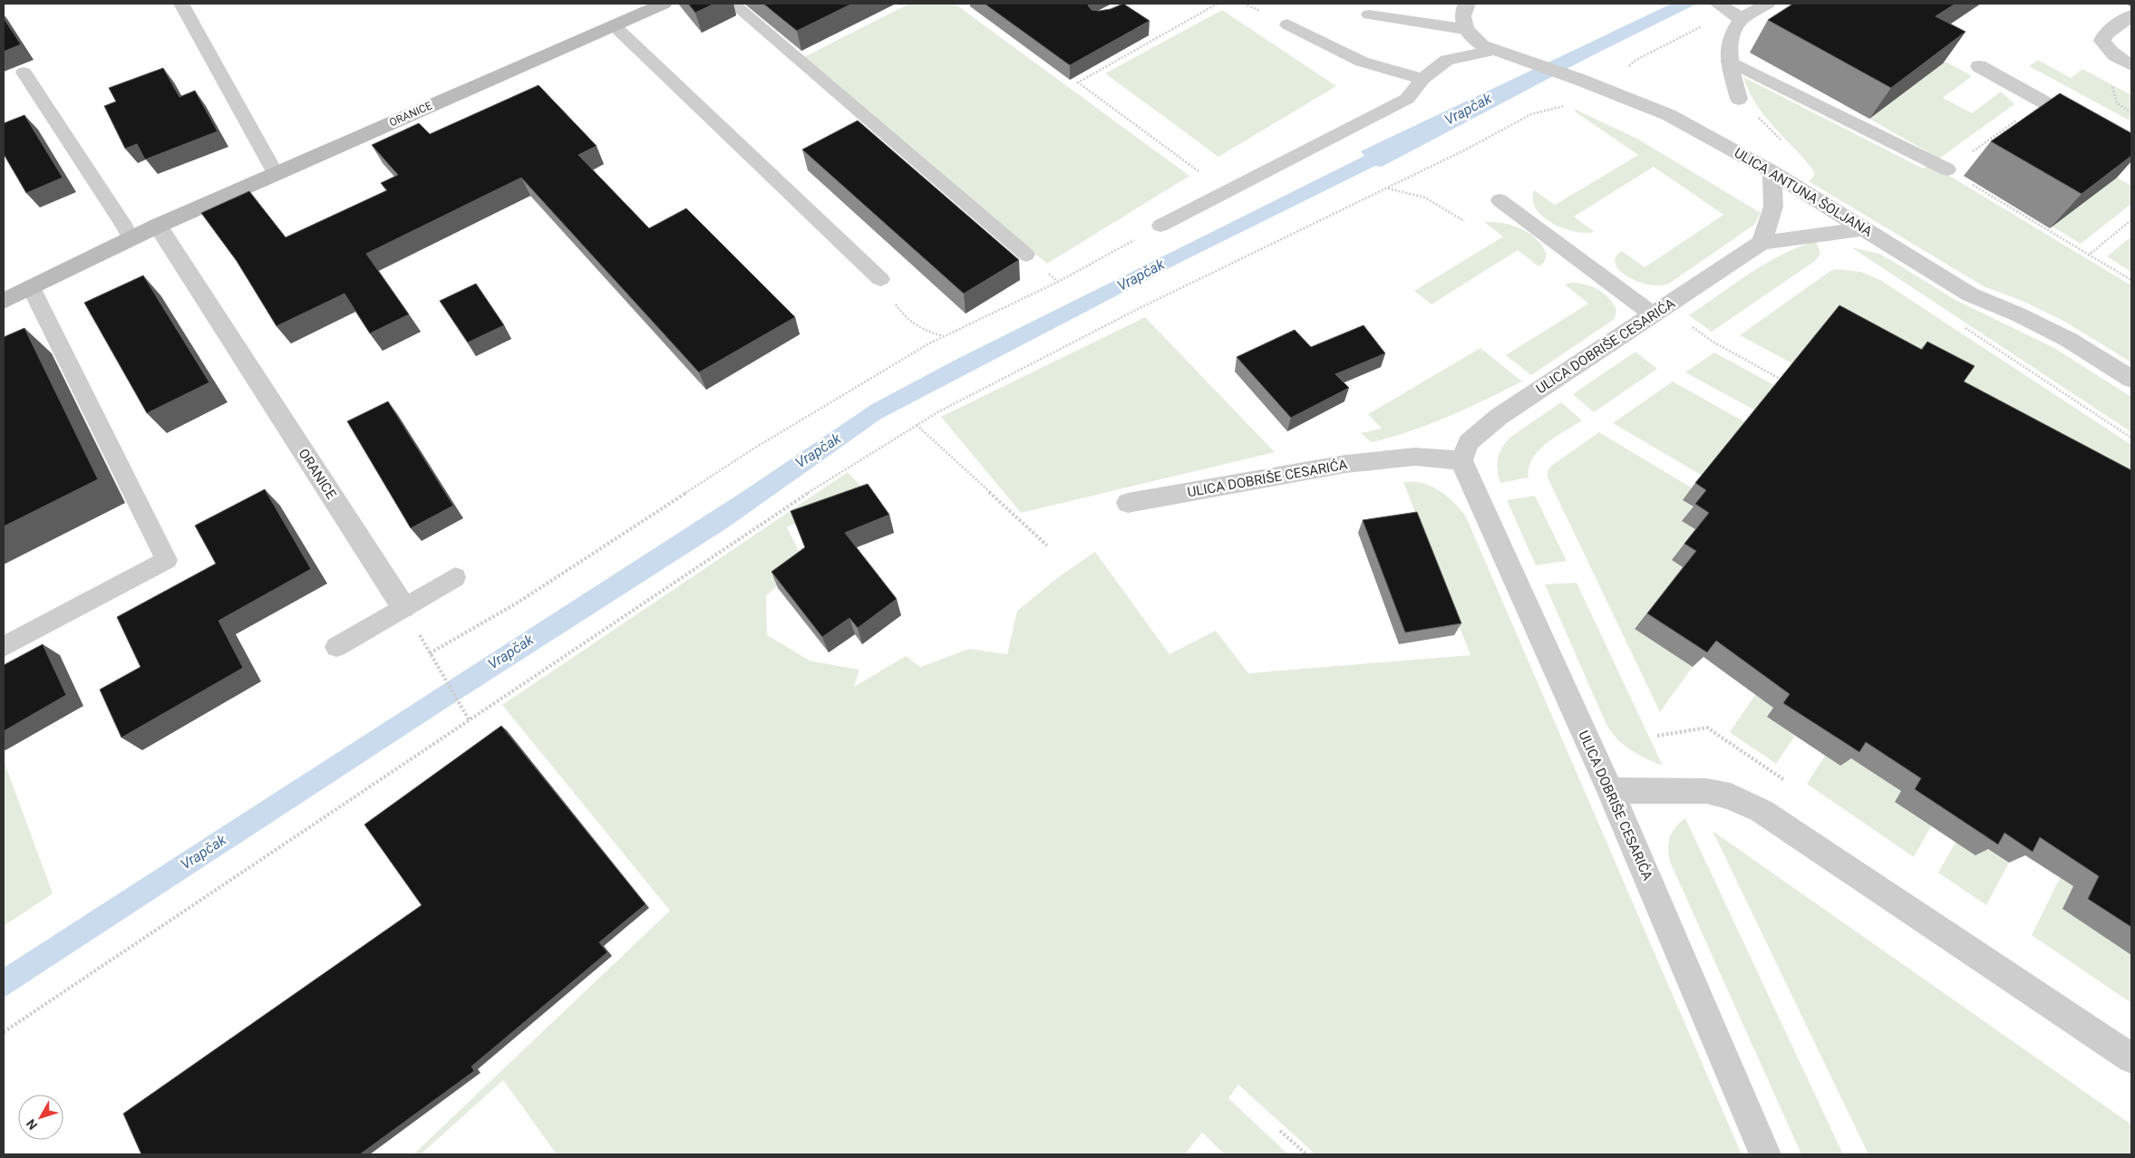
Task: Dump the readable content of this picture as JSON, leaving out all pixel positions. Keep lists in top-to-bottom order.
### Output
{
  "streets": {
    "main road": ["ORANICE"],
    "street": ["ULICA ANTUNA ŠOLJANA", "ULICA DOBRIŠE CESARIĆA"]
  },
  "crossings": [
    ["ULICA ANTUNA ŠOLJANA", "ULICA DOBRIŠE CESARIĆA"]
  ],
  "water": ["Vrapčak"],
  "north": "bottom left"
}
